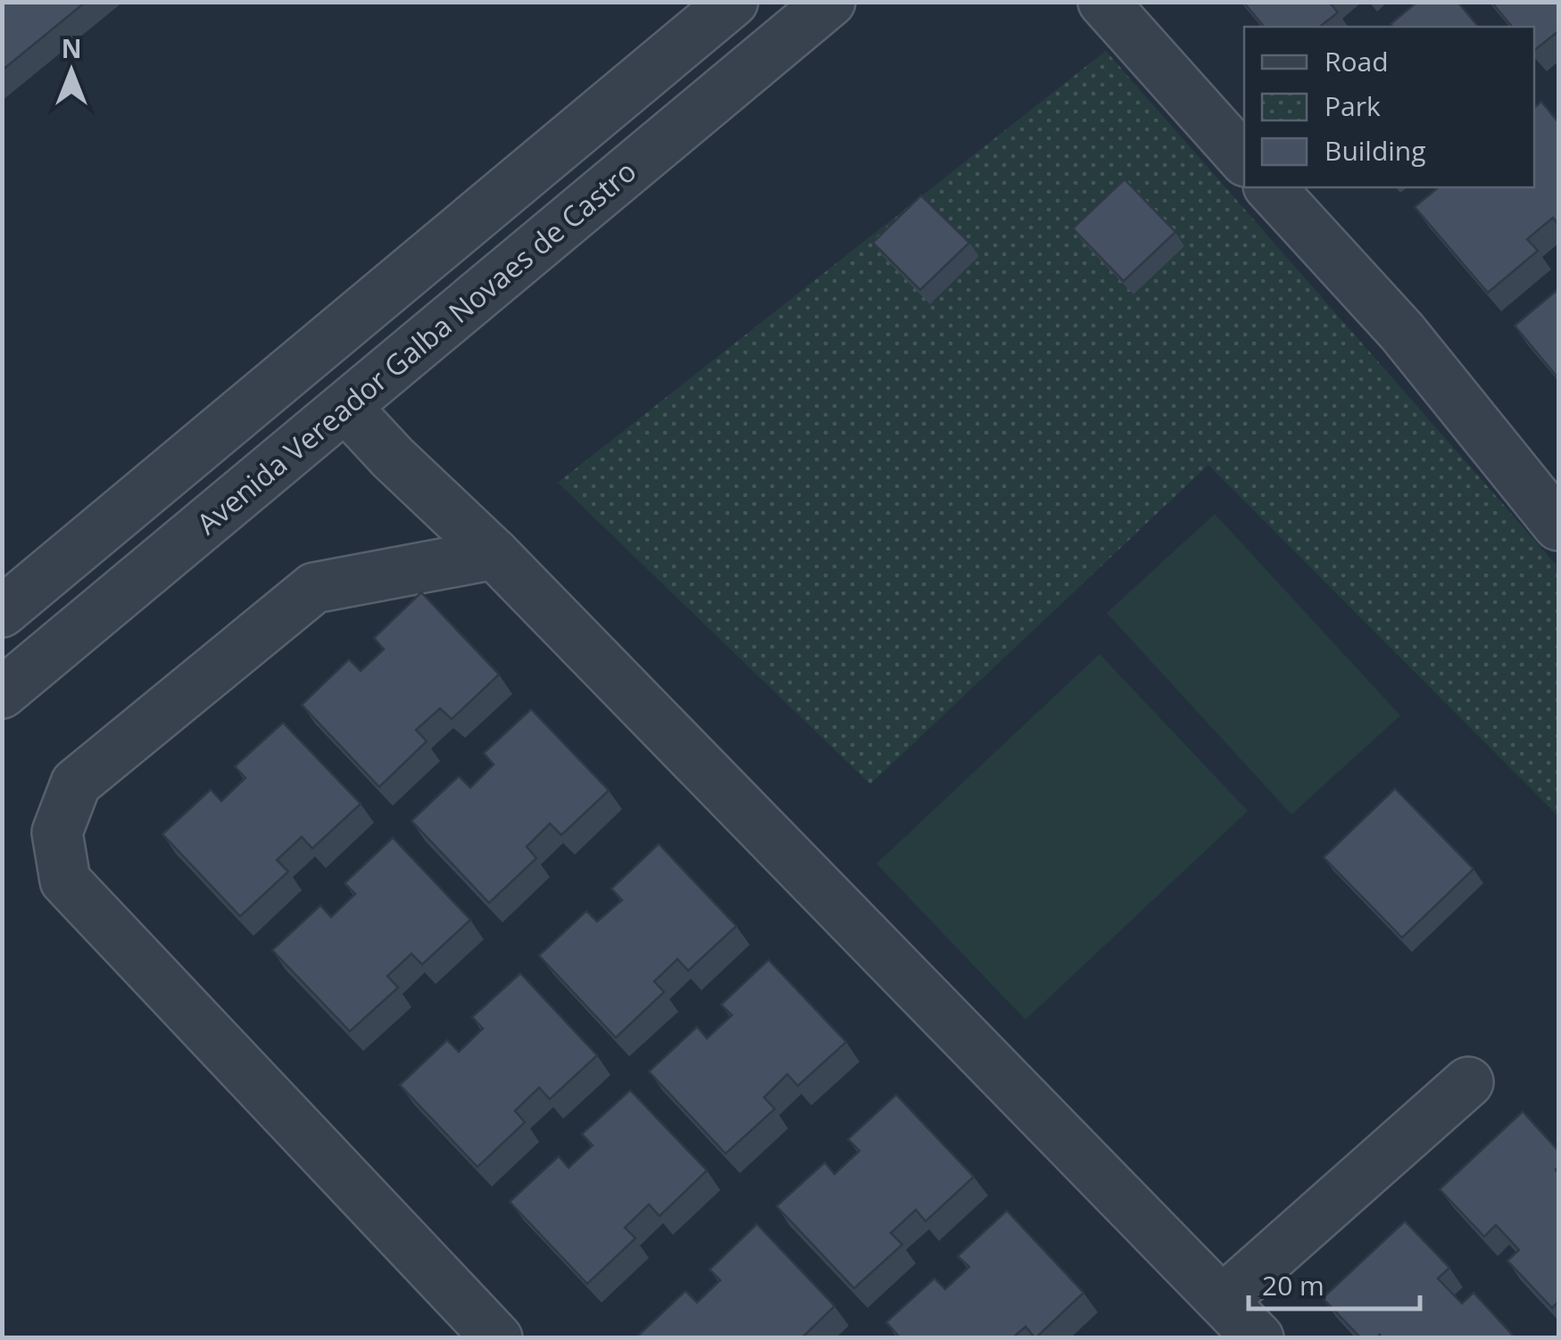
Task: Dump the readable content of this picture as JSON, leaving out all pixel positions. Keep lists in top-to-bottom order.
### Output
{
  "streets": {
    "street": ["Avenida Vereador Galba Novaes de Castro"]
  },
  "legend": ["Road", "Park", "Building"],
  "scale_bar": "20 m",
  "north": "top"
}
